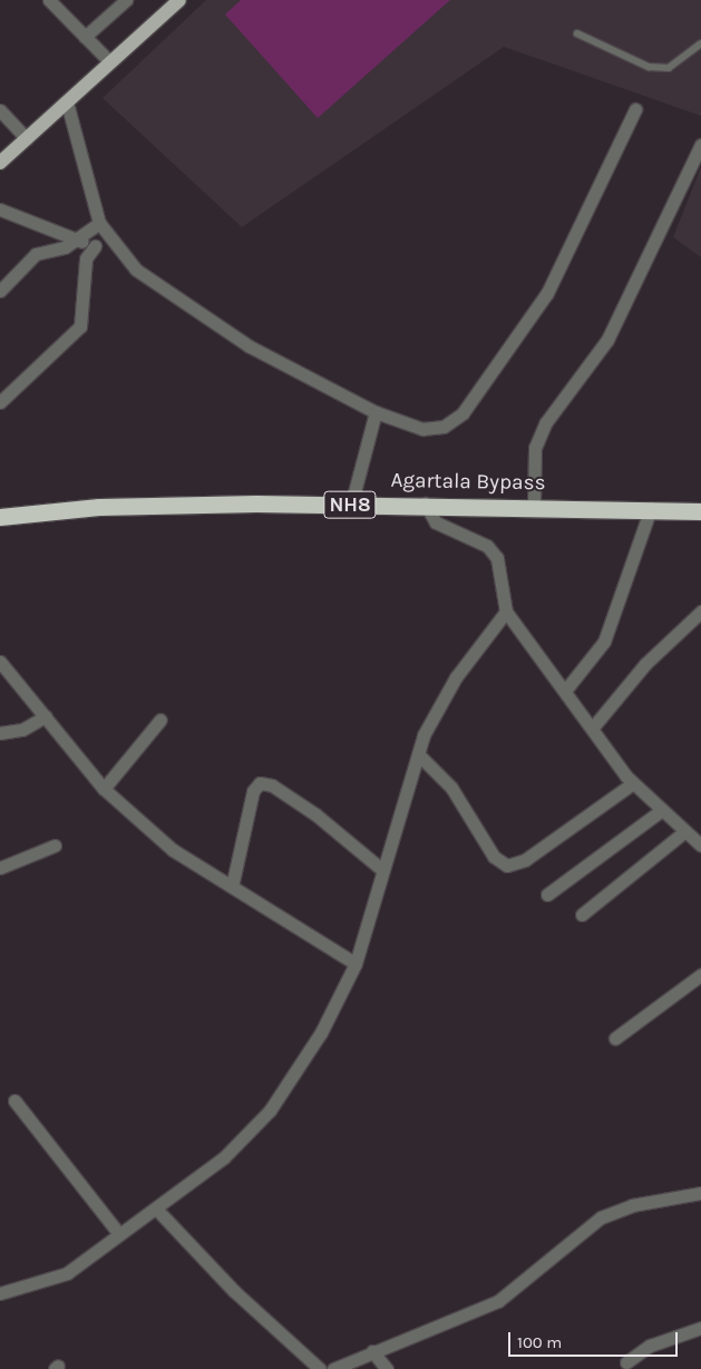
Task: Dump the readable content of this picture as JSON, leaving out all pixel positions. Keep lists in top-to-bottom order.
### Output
{
  "streets": {
    "highway": ["Agartala Bypass", "NH8"]
  },
  "scale_bar": "100 m"
}
